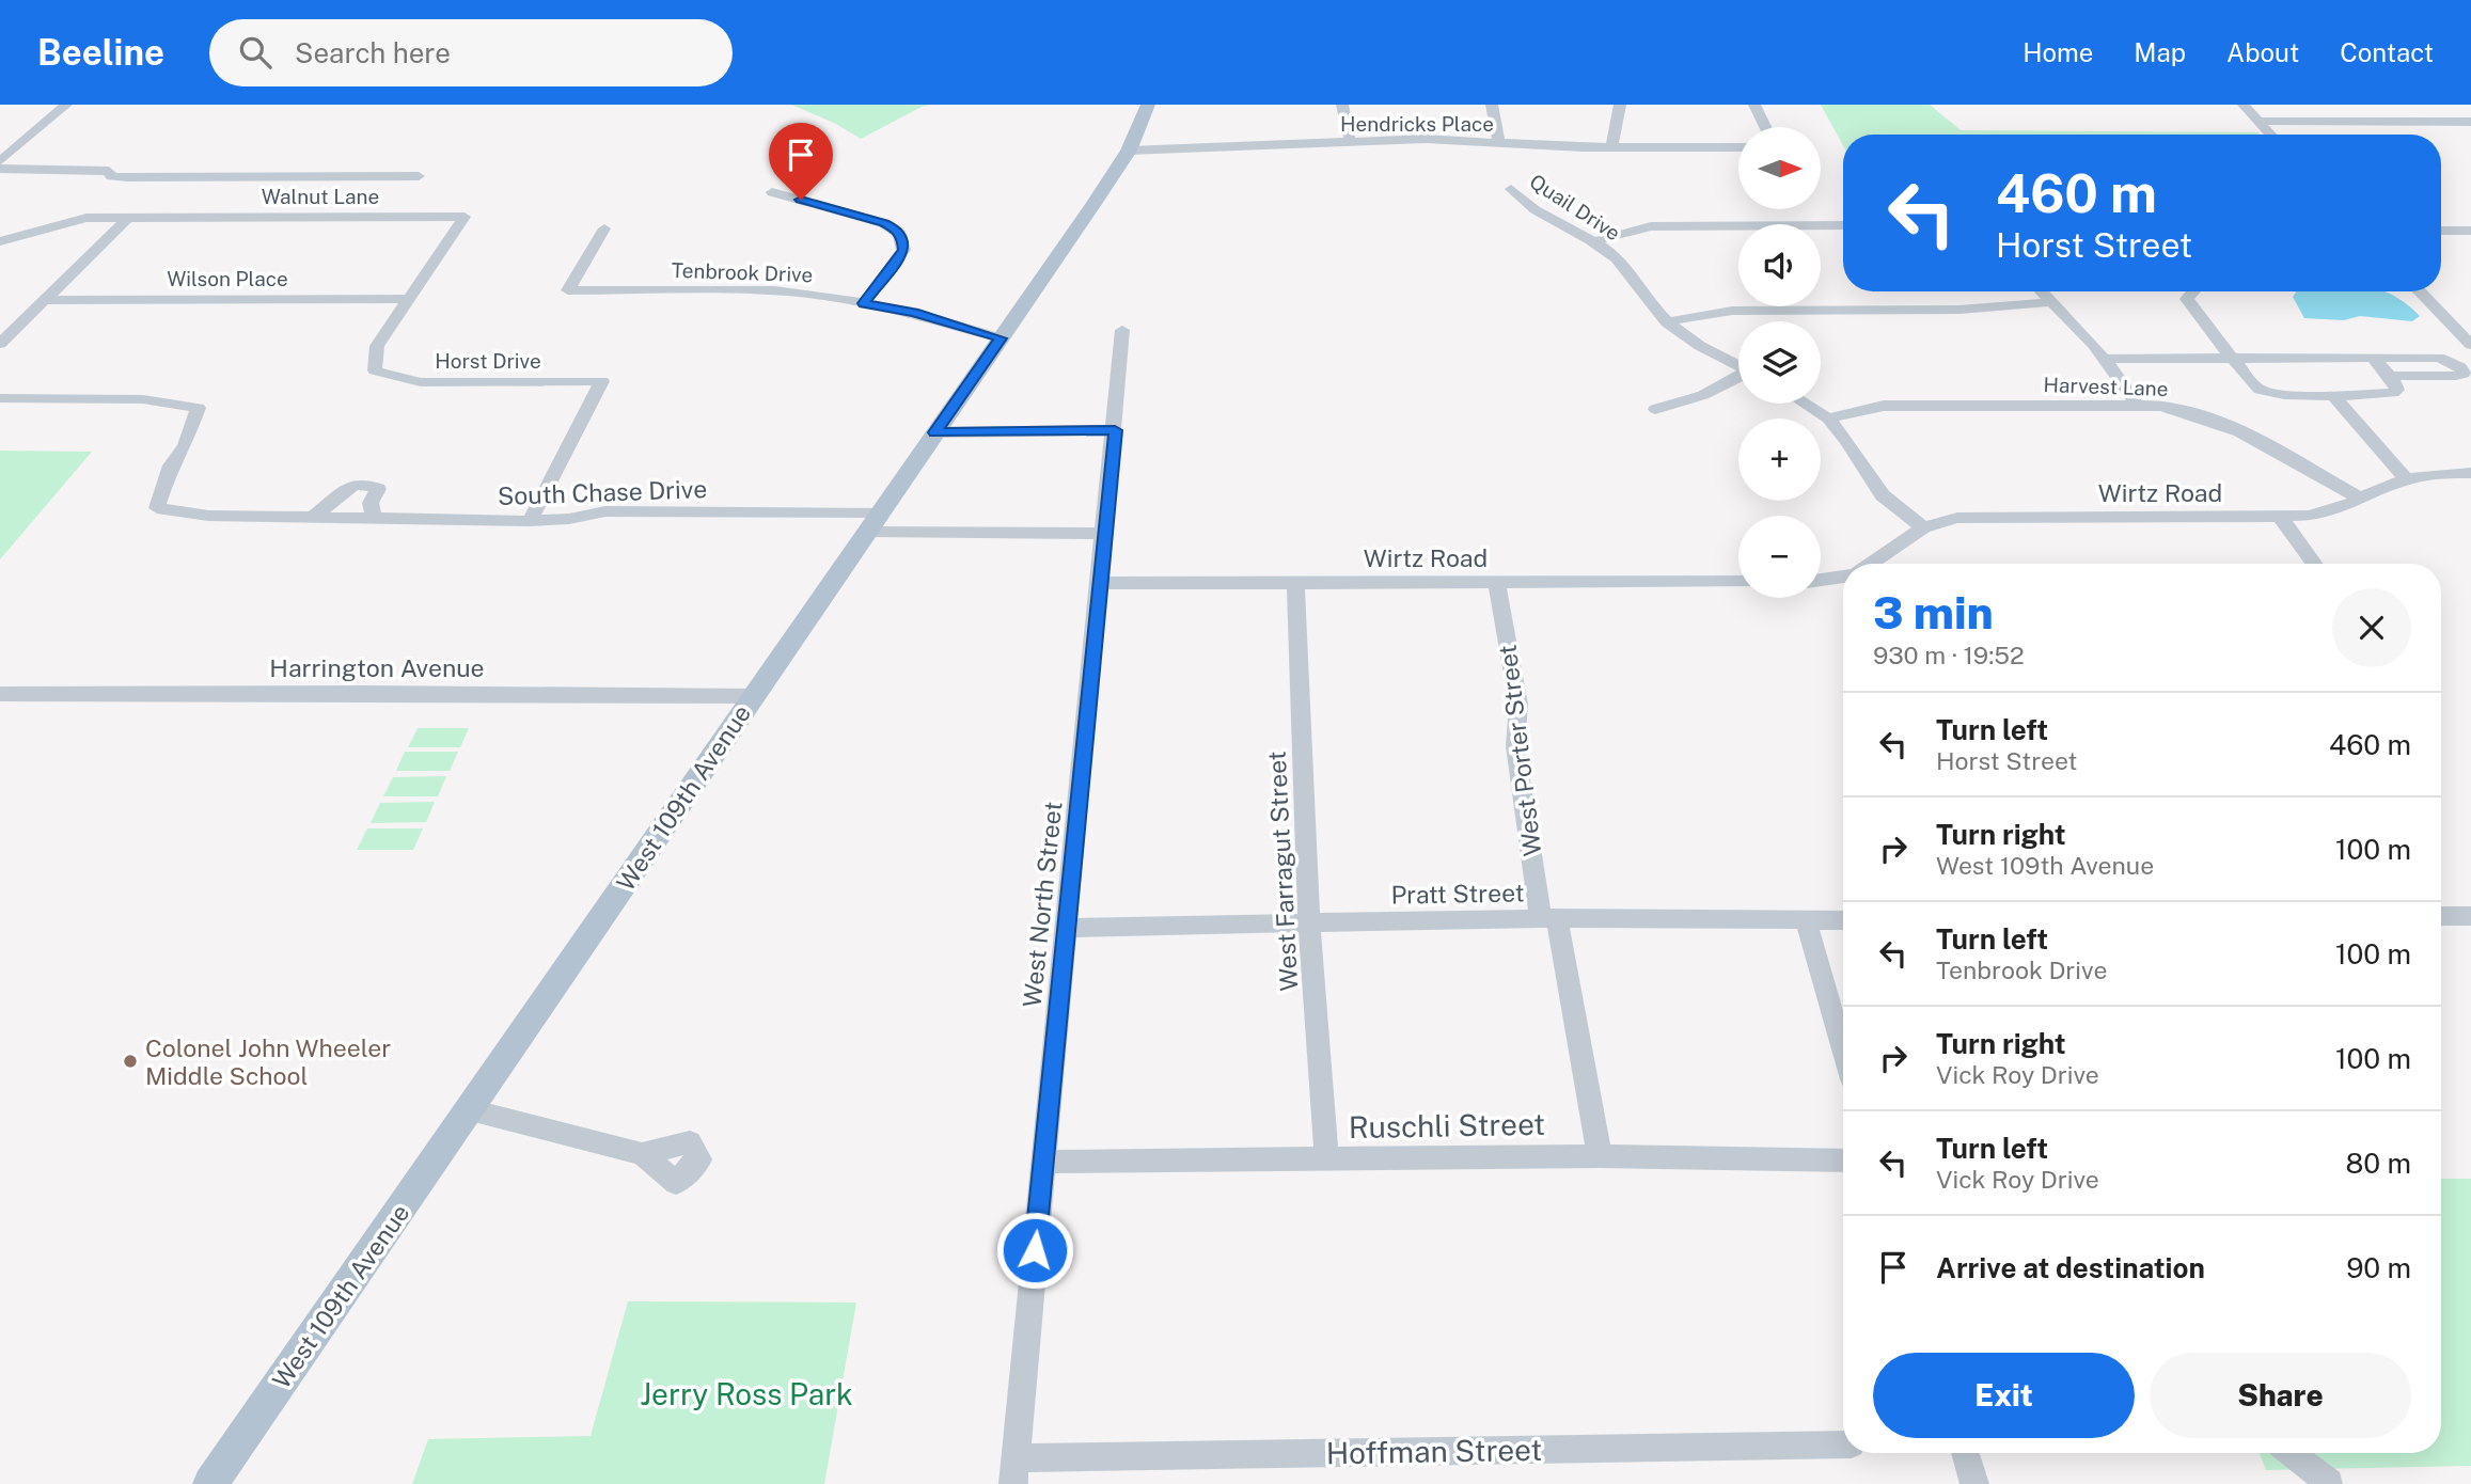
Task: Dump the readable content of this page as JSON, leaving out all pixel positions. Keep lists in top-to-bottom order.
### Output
{
  "streets": {
    "main road": ["West 109th Avenue"],
    "street": [
      "Hendricks Place",
      "Walnut Lane",
      "Quail Drive",
      "Tenbrook Drive",
      "Wilson Place",
      "Horst Drive",
      "Harvest Lane",
      "South Chase Drive",
      "Wirtz Road",
      "Harrington Avenue",
      "West Porter Street",
      "West Farragut Street",
      "Pratt Street",
      "West North Street",
      "Ruschli Street",
      "Hoffman Street"
    ]
  },
  "crossings": [
    ["Hendricks Place", "West 109th Avenue"],
    ["Walnut Lane", "Wilson Place"],
    ["Walnut Lane", "Horst Drive"],
    ["Tenbrook Drive", "West 109th Avenue"],
    ["Harvest Lane", "Wirtz Road"],
    ["South Chase Drive", "West 109th Avenue"],
    ["Wirtz Road", "West Porter Street"],
    ["Wirtz Road", "West Farragut Street"],
    ["Wirtz Road", "West North Street"],
    ["Harrington Avenue", "West 109th Avenue"],
    ["West Porter Street", "Pratt Street"],
    ["West Porter Street", "Ruschli Street"],
    ["West Farragut Street", "Pratt Street"],
    ["West Farragut Street", "Ruschli Street"],
    ["Pratt Street", "West North Street"],
    ["West North Street", "Ruschli Street"],
    ["West North Street", "Hoffman Street"]
  ],
  "parks": ["Jerry Ross Park"],
  "places": ["Colonel John Wheeler Middle School"],
  "north": "right",
  "page": {
    "header": "Beeline",
    "search": "Search here",
    "nav": [
      "Home",
      "Map",
      "About",
      "Contact"
    ],
    "map_buttons": ["+", "−"],
    "turn": ["460 m", "Horst Street"],
    "heading": ["3 min", "930 m · 19:52"],
    "list": [
      {
        "name": "Turn left",
        "note": "Horst Street",
        "value": "460 m"
      },
      {
        "name": "Turn right",
        "note": "West 109th Avenue",
        "value": "100 m"
      },
      {
        "name": "Turn left",
        "note": "Tenbrook Drive",
        "value": "100 m"
      },
      {
        "name": "Turn right",
        "note": "Vick Roy Drive",
        "value": "100 m"
      },
      {
        "name": "Turn left",
        "note": "Vick Roy Drive",
        "value": "80 m"
      },
      {
        "name": "Arrive at destination",
        "value": "90 m"
      }
    ],
    "buttons": ["Exit", "Share"]
  }
}
